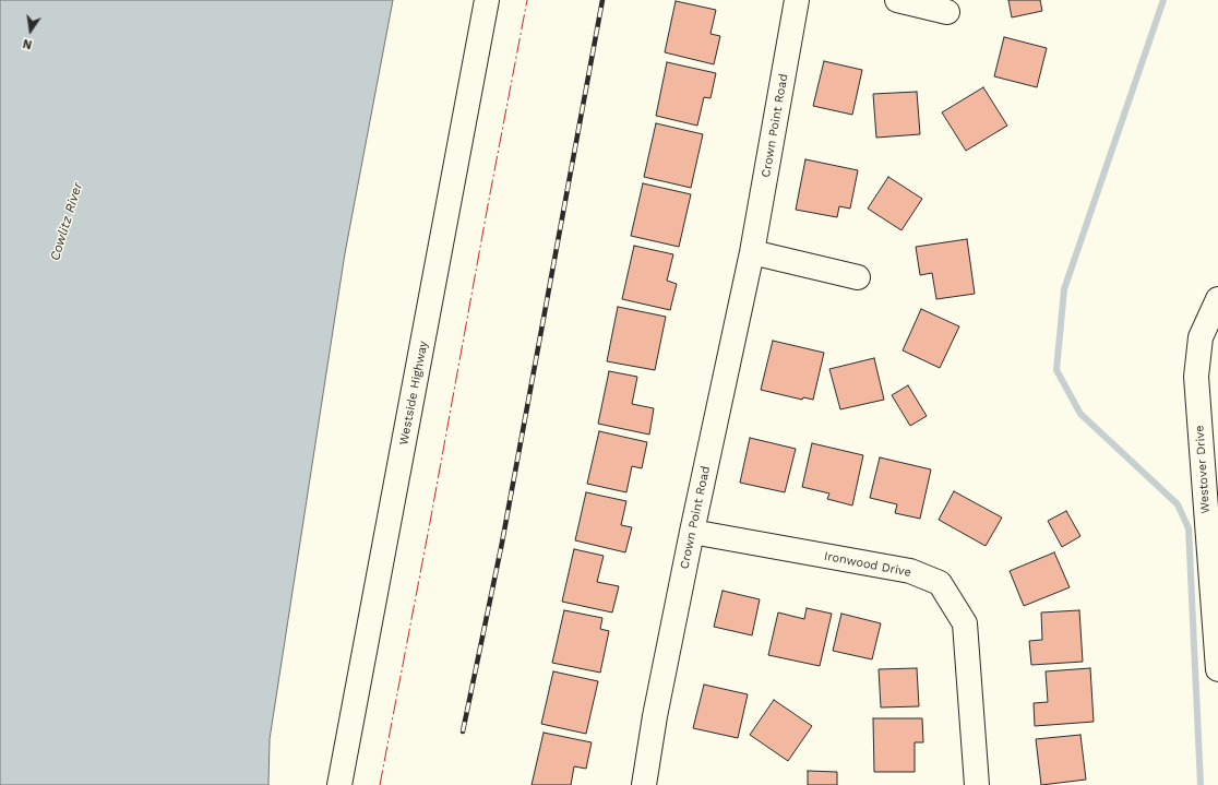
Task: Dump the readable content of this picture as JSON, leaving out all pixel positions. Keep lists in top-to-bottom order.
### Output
{
  "streets": {
    "street": [
      "Crown Point Road",
      "Westside Highway",
      "Westover Drive",
      "Ironwood Drive"
    ]
  },
  "crossings": [
    ["Crown Point Road", "Ironwood Drive"]
  ],
  "water": ["Cowlitz River"],
  "north": "bottom"
}
